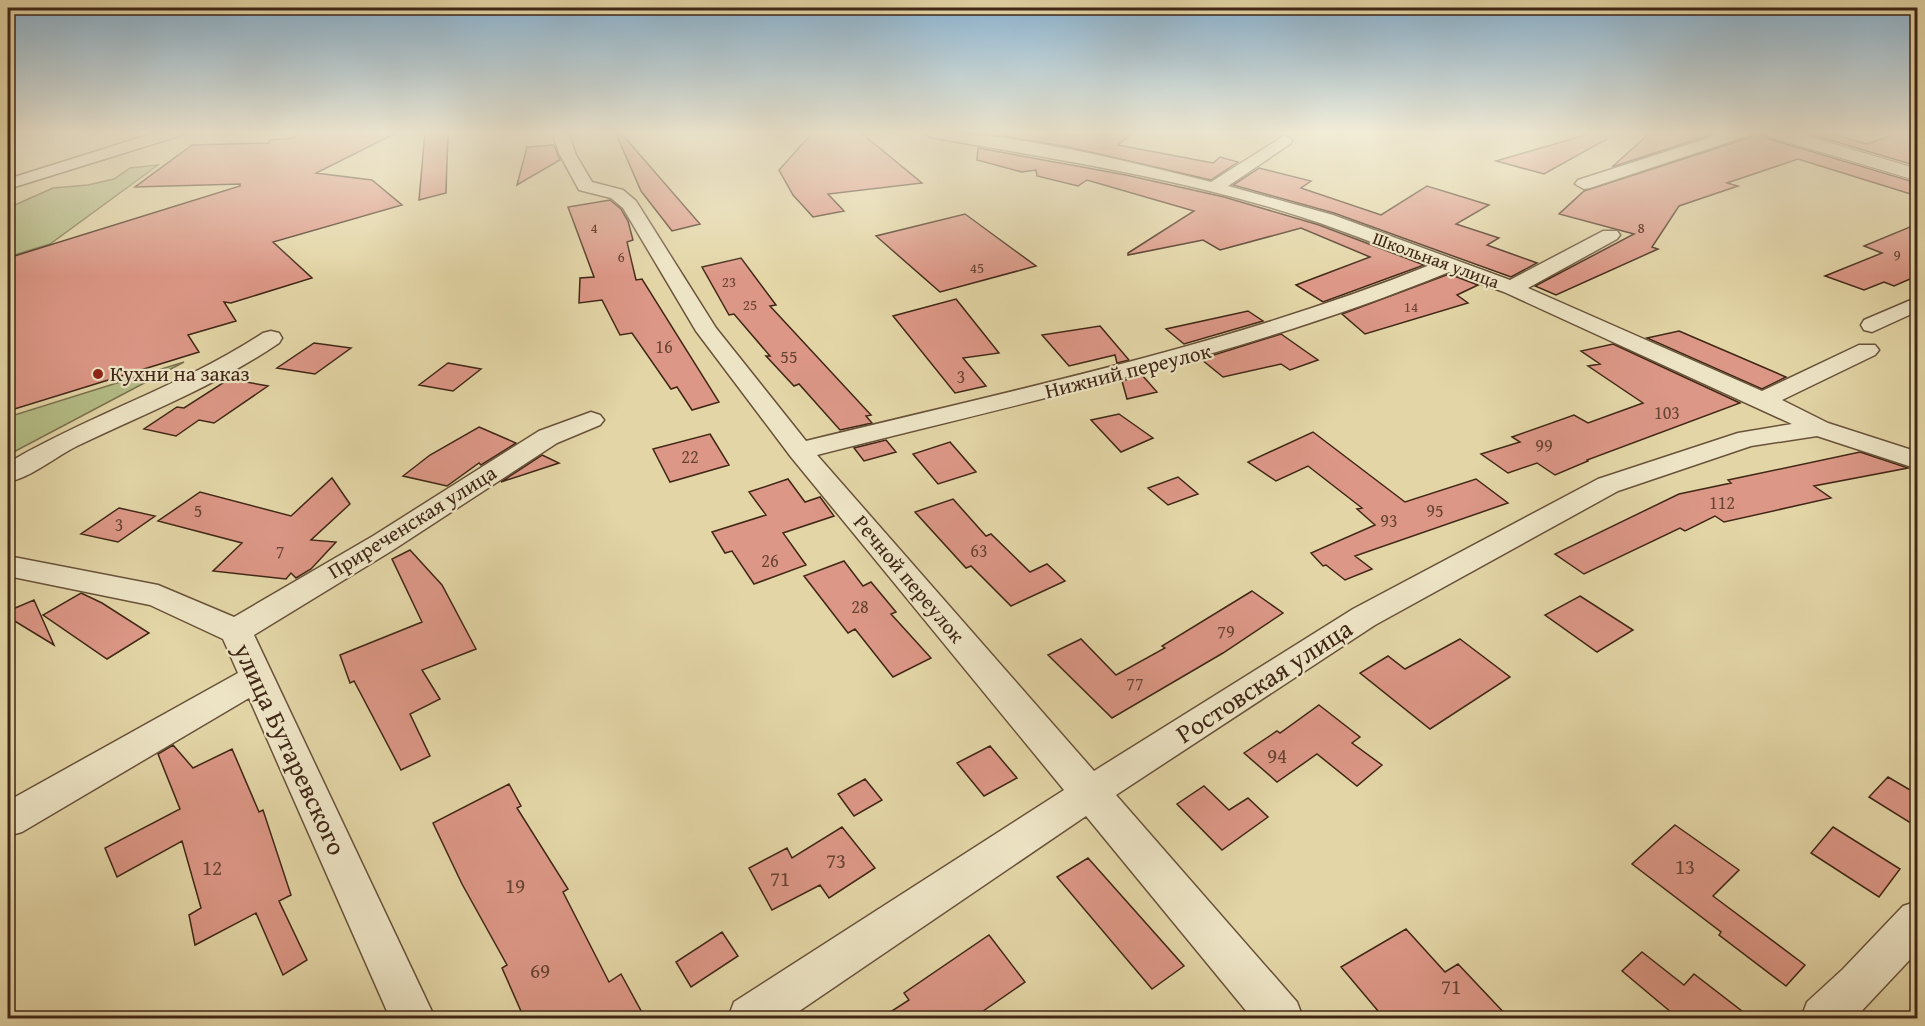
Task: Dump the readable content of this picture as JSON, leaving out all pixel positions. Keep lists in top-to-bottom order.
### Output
{
  "streets": {
    "street": [
      "Школьная улица",
      "Нижний переулок",
      "Приреченская улица",
      "Речной переулок",
      "Ростовская улица",
      "улица Бутаревского"
    ]
  },
  "crossings": [
    ["Школьная улица", "Нижний переулок"],
    ["Школьная улица", "Ростовская улица"],
    ["Нижний переулок", "Речной переулок"],
    ["Приреченская улица", "улица Бутаревского"],
    ["Речной переулок", "Ростовская улица"]
  ],
  "places": ["Кухни на заказ"],
  "house_numbers": [
    "4",
    "8",
    "9",
    "6",
    "45",
    "23",
    "25",
    "14",
    "16",
    "55",
    "3",
    "103",
    "99",
    "22",
    "112",
    "5",
    "95",
    "93",
    "3",
    "63",
    "7",
    "26",
    "28",
    "79",
    "77",
    "94",
    "73",
    "13",
    "12",
    "71",
    "19",
    "69",
    "71"
  ]
}
